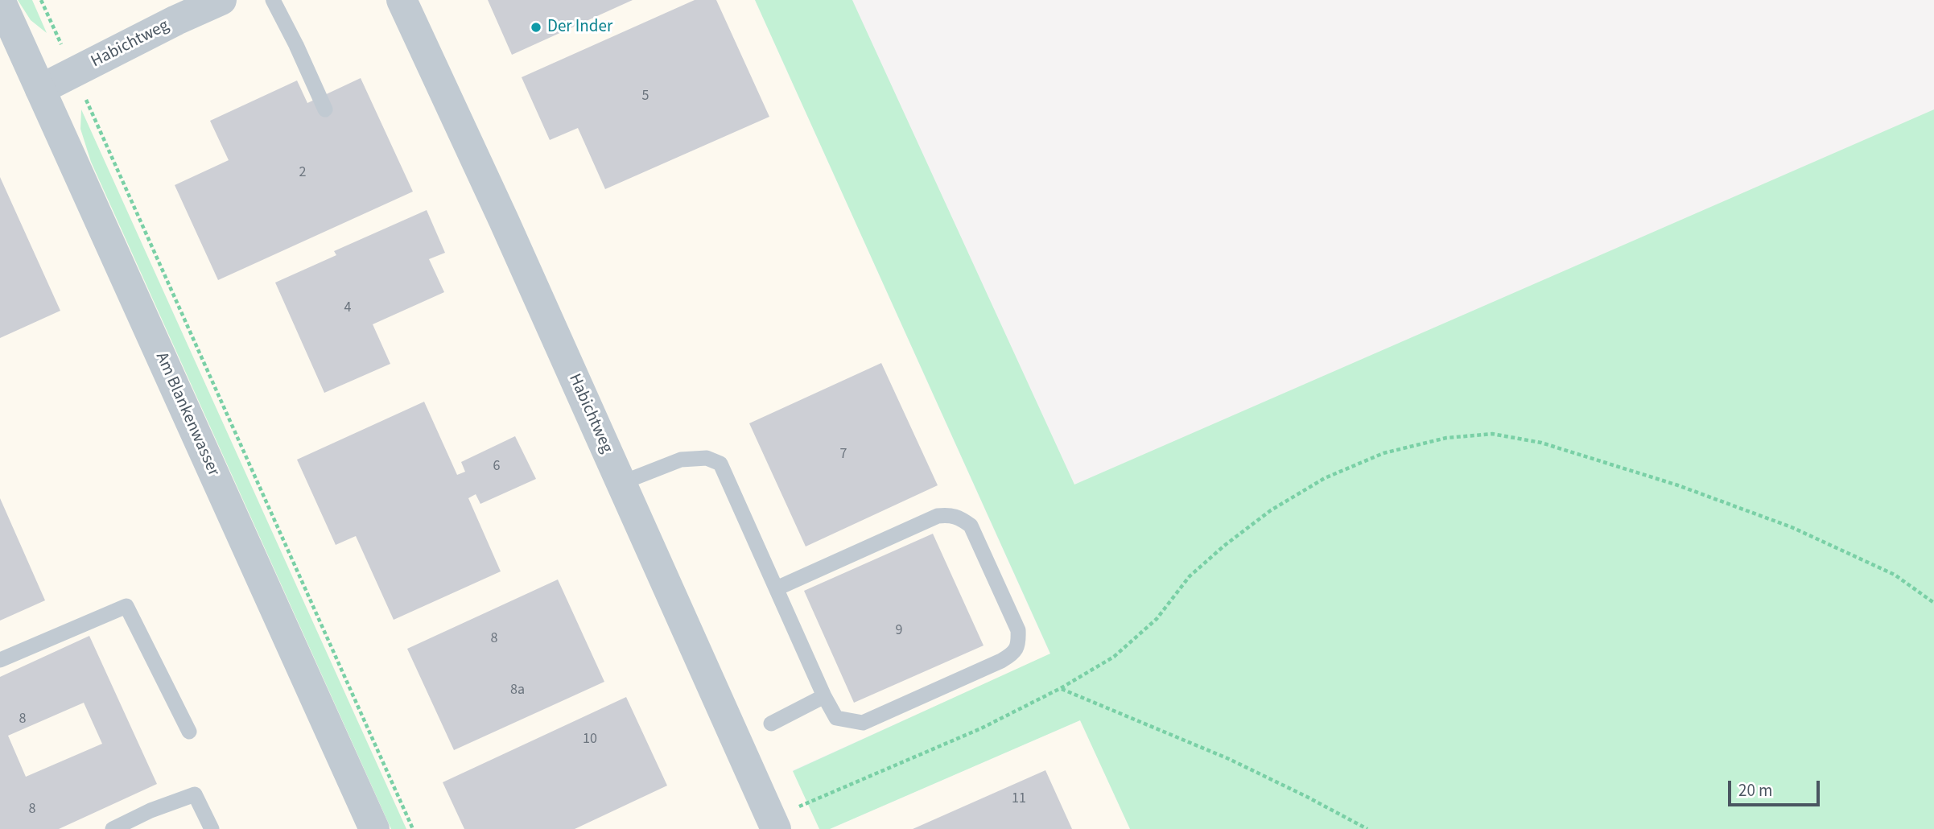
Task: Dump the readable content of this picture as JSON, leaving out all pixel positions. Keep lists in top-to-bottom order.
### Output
{
  "streets": {
    "street": ["Habichtweg", "Am Blankenwasser"]
  },
  "crossings": [
    ["Habichtweg", "Am Blankenwasser"]
  ],
  "places": ["Der Inder"],
  "house_numbers": [
    "5",
    "2",
    "4",
    "7",
    "6",
    "9",
    "8",
    "8a",
    "8",
    "10",
    "11",
    "8"
  ],
  "scale_bar": "20 m"
}
